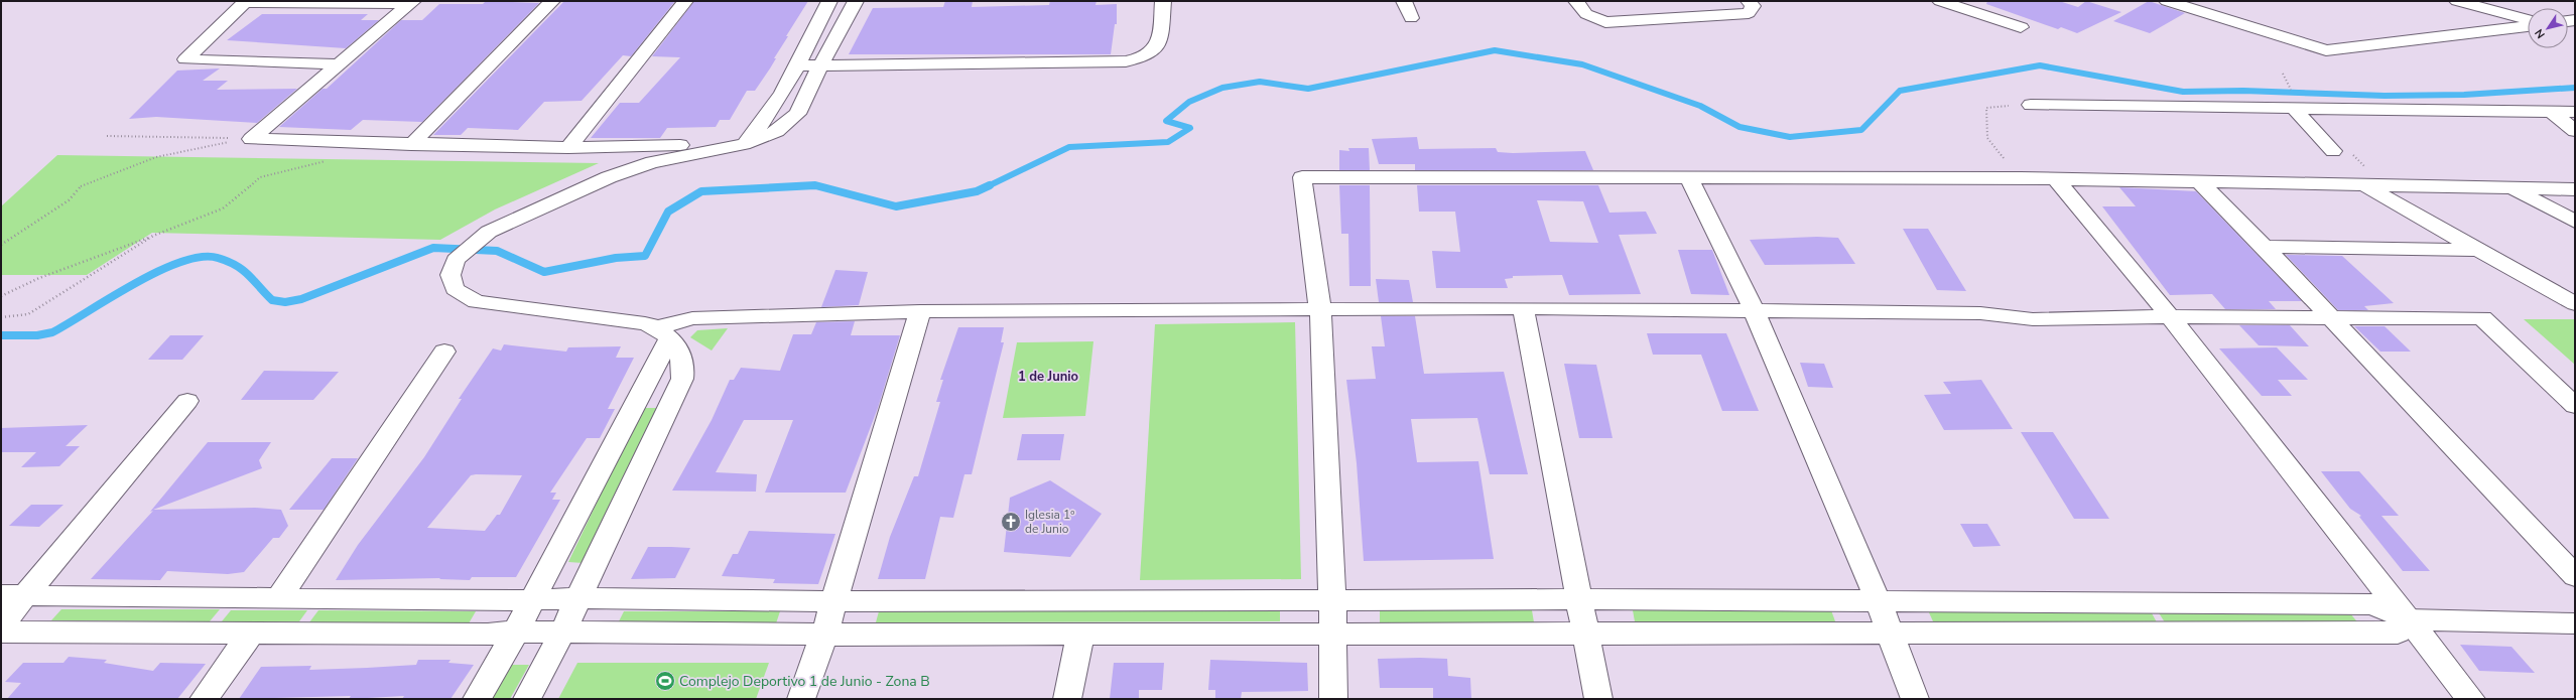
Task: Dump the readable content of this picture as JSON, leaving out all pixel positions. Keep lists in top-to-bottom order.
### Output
{
  "districts": ["1 de Junio"],
  "places": {
    "church": ["Iglesia 1º de Junio"],
    "sports": ["Complejo Deportivo 1 de Junio - Zona B"]
  },
  "north": "bottom left"
}
